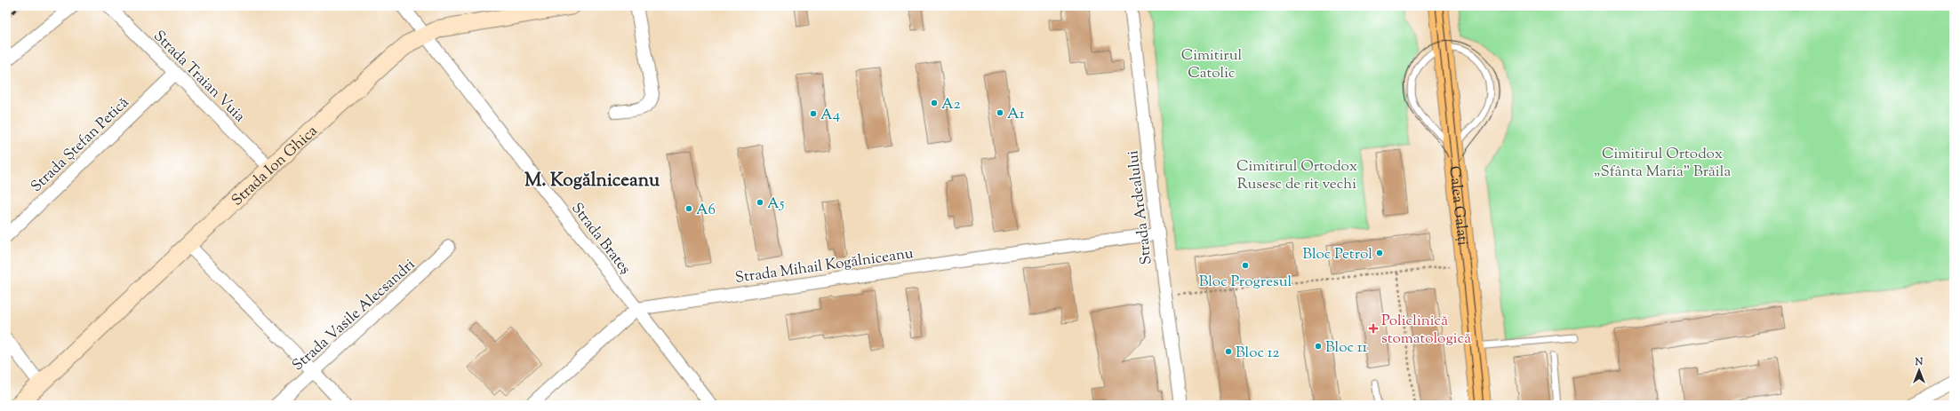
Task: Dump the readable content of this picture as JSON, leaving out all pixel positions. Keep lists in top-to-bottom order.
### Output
{
  "streets": {
    "main road": ["Calea Galați"],
    "street": [
      "Strada Traian Vuia",
      "Strada Ștefan Petică",
      "Strada Ion Ghica",
      "Strada Ardealului",
      "Strada Brateș",
      "Strada Mihail Kogălniceanu",
      "Strada Vasile Alecsandri"
    ]
  },
  "crossings": [
    ["Strada Traian Vuia", "Strada Ștefan Petică"],
    ["Strada Traian Vuia", "Strada Ion Ghica"],
    ["Strada Ion Ghica", "Strada Brateș"],
    ["Strada Ardealului", "Strada Mihail Kogălniceanu"],
    ["Strada Brateș", "Strada Mihail Kogălniceanu"]
  ],
  "districts": ["M. Kogălniceanu"],
  "parks": ["Cimitirul Catolic", "Cimitirul Ortodox „Sfânta Maria” Brăila", "Cimitirul Ortodox Rusesc de rit vechi"],
  "places": {
    "other": [
      "A2",
      "A1",
      "A4",
      "A5",
      "A6",
      "Bloc Petrol",
      "Bloc Progresul",
      "Bloc 11",
      "Bloc 12"
    ],
    "health": ["Policlinică stomatologică"]
  },
  "north": "top"
}
